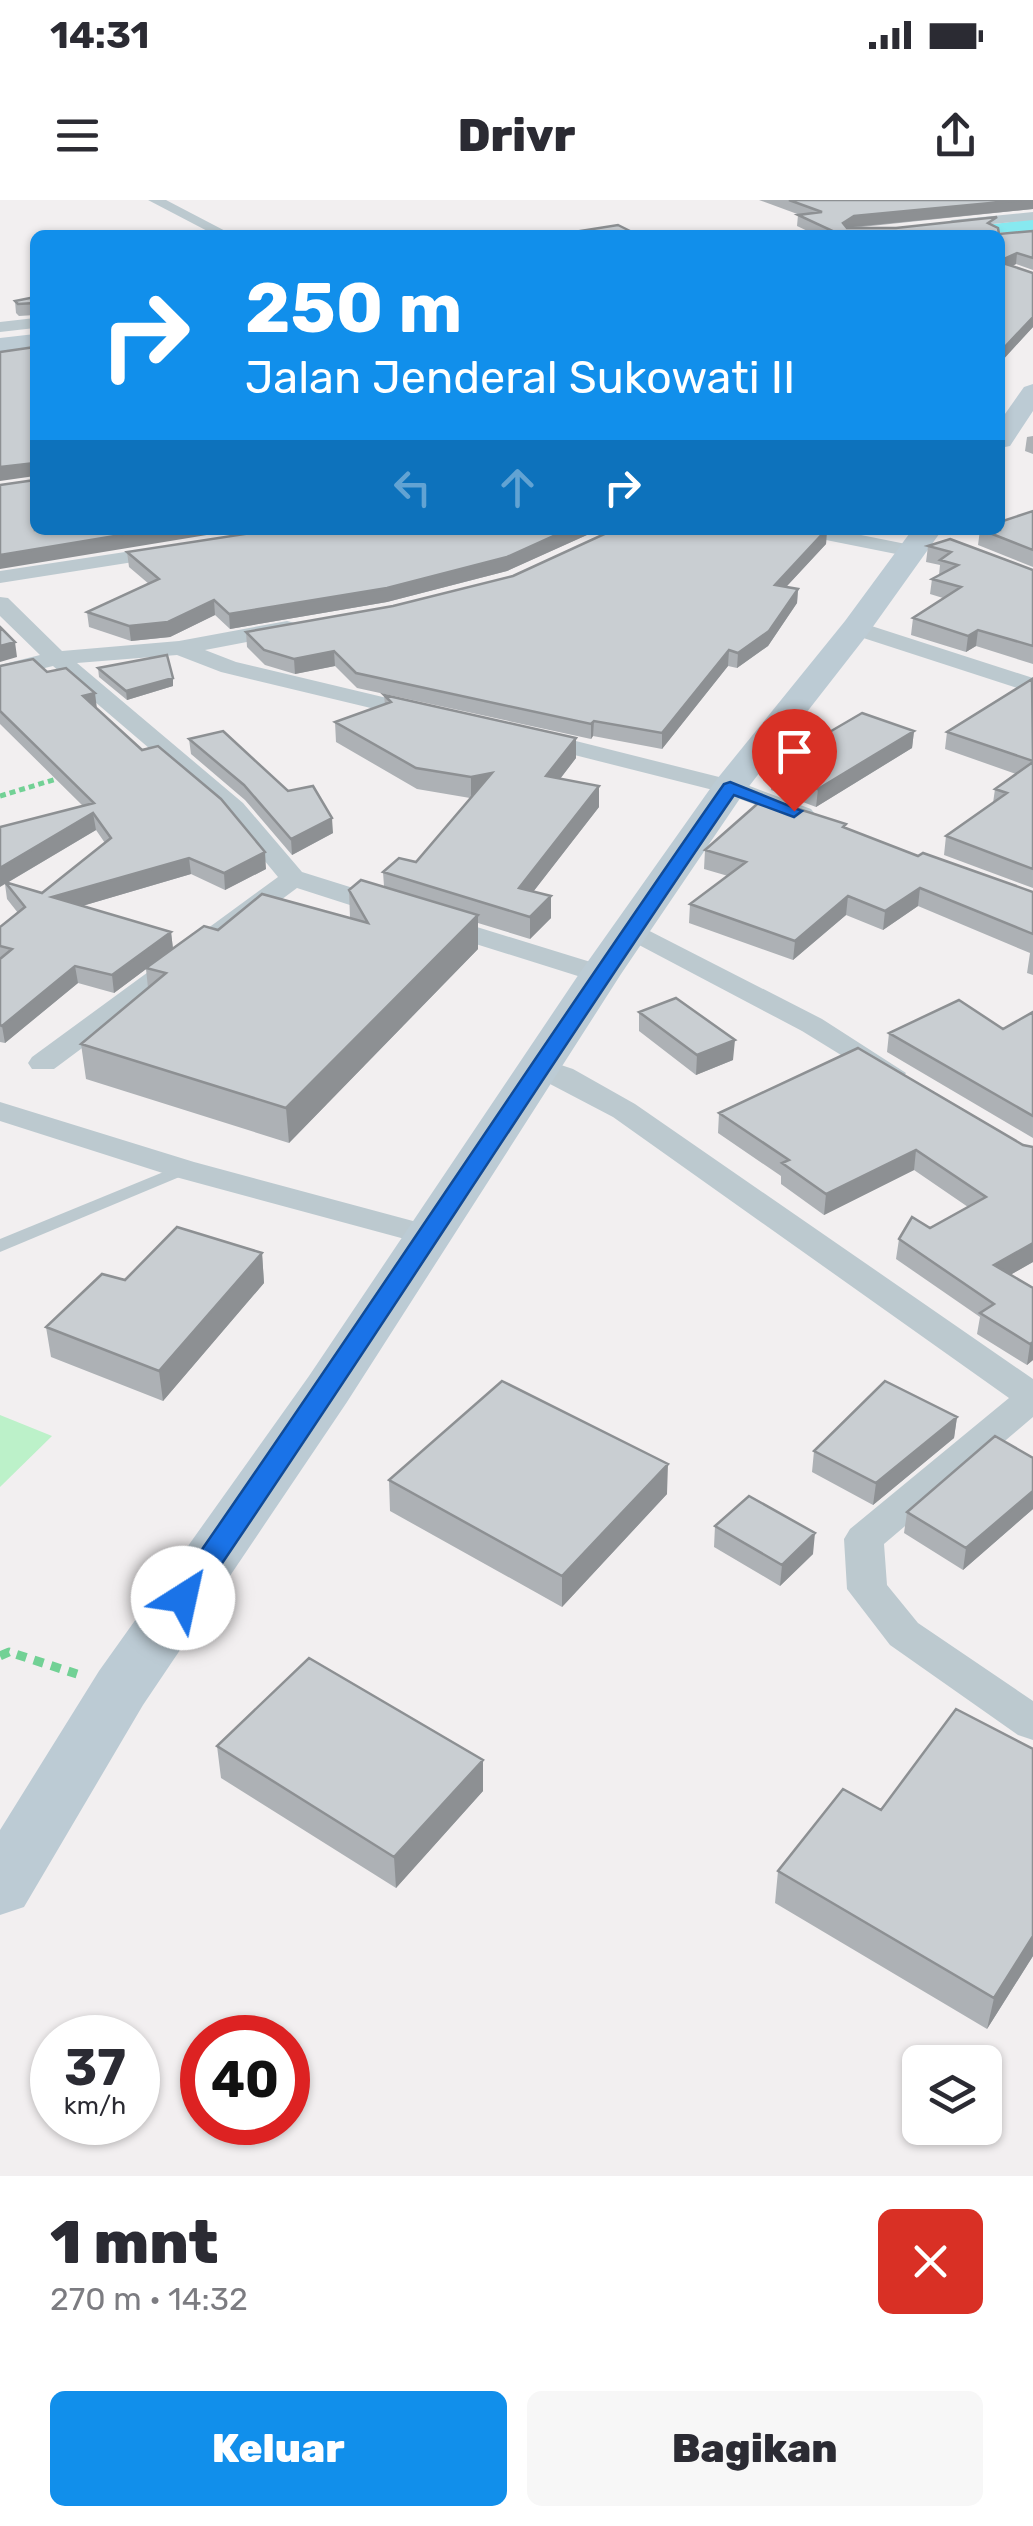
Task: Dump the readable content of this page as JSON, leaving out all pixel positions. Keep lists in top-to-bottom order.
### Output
{
  "page": {
    "status": "14:31",
    "header": "Drivr",
    "turn": ["250 m", "Jalan Jenderal Sukowati II"],
    "speed": "37 km/h",
    "limit": "40",
    "heading": ["1 mnt", "270 m · 14:32"],
    "buttons": ["Keluar", "Bagikan"]
  }
}
